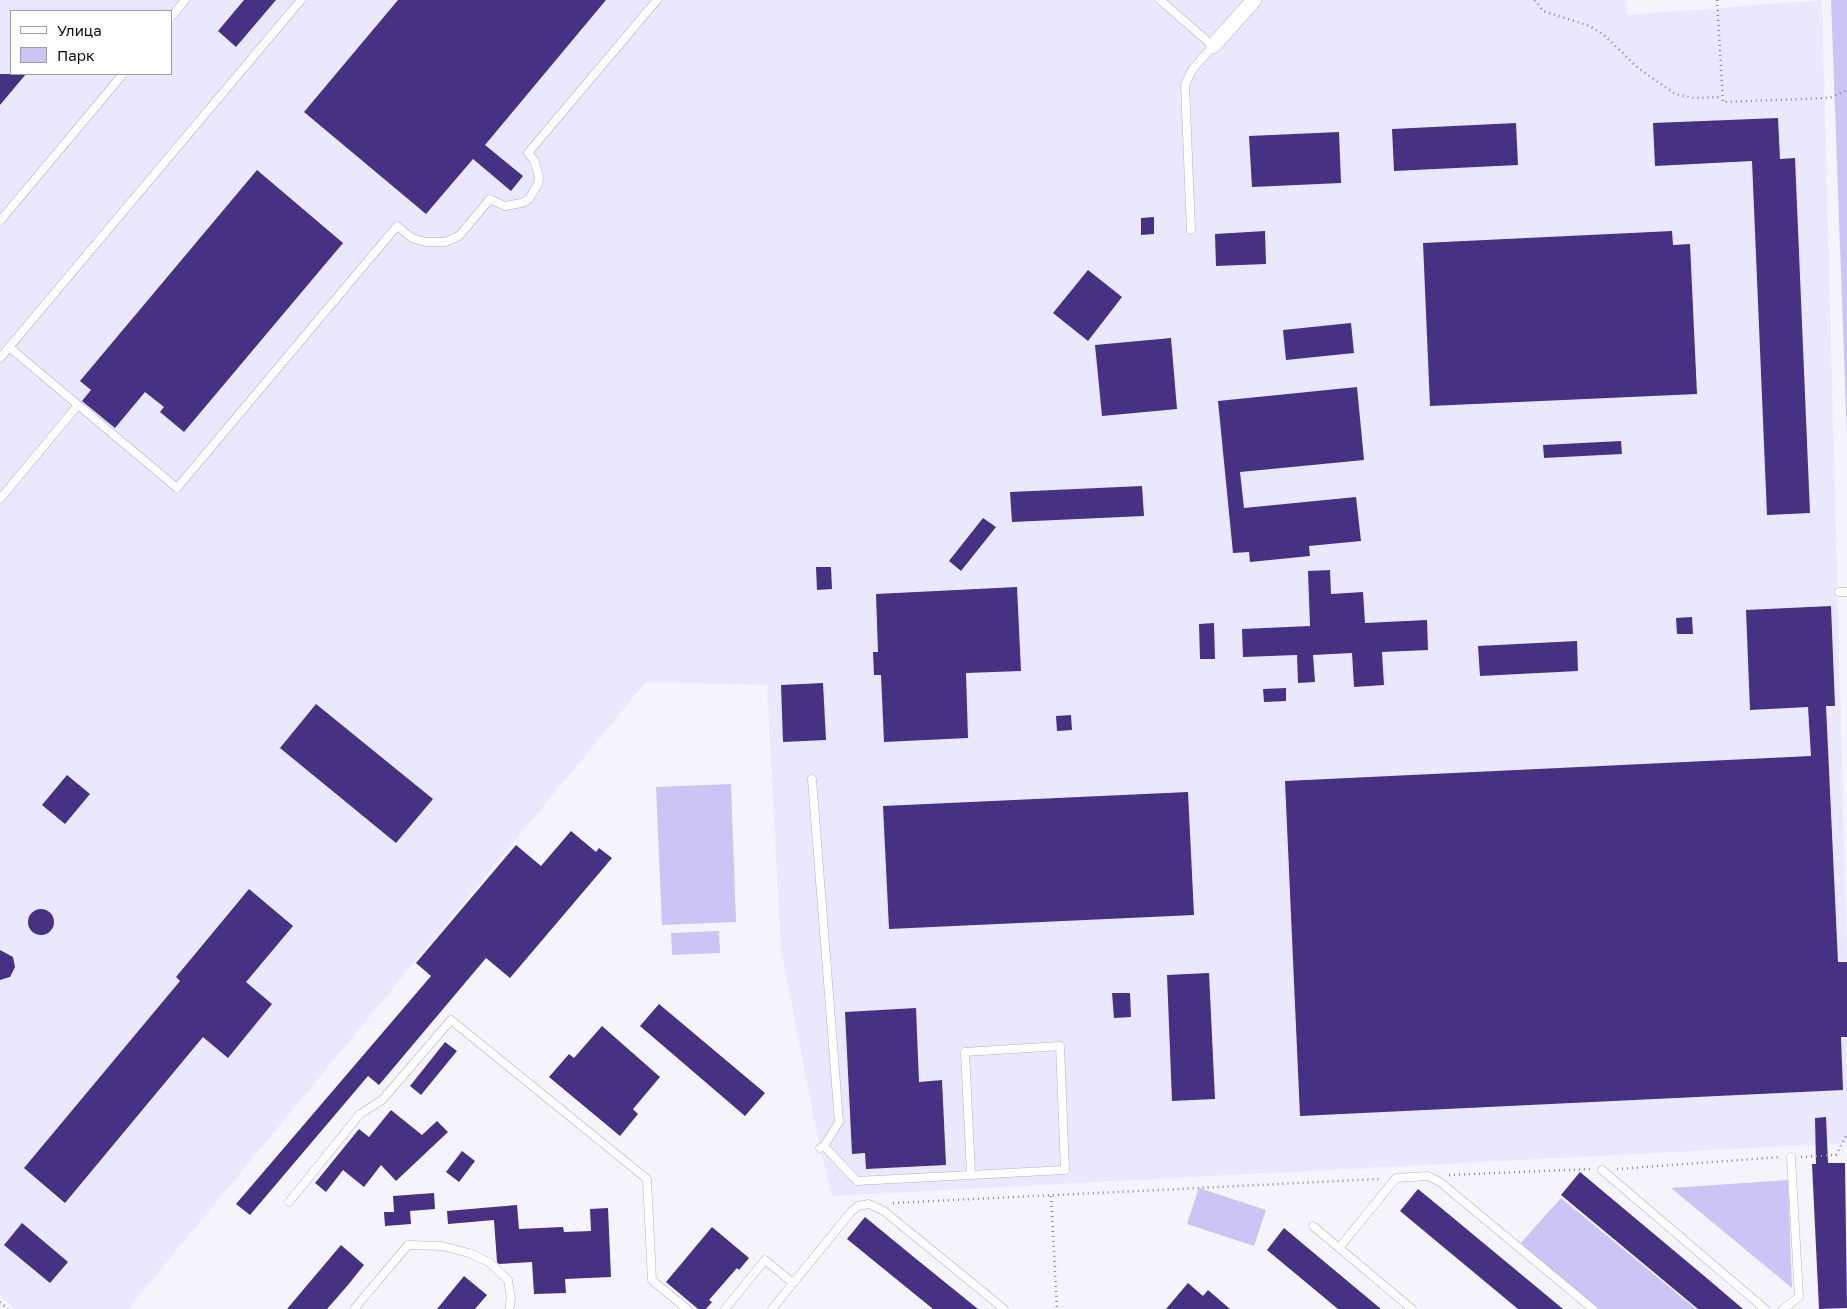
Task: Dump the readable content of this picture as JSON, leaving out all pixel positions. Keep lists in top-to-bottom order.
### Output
{
  "legend": ["Улица", "Парк"]
}
